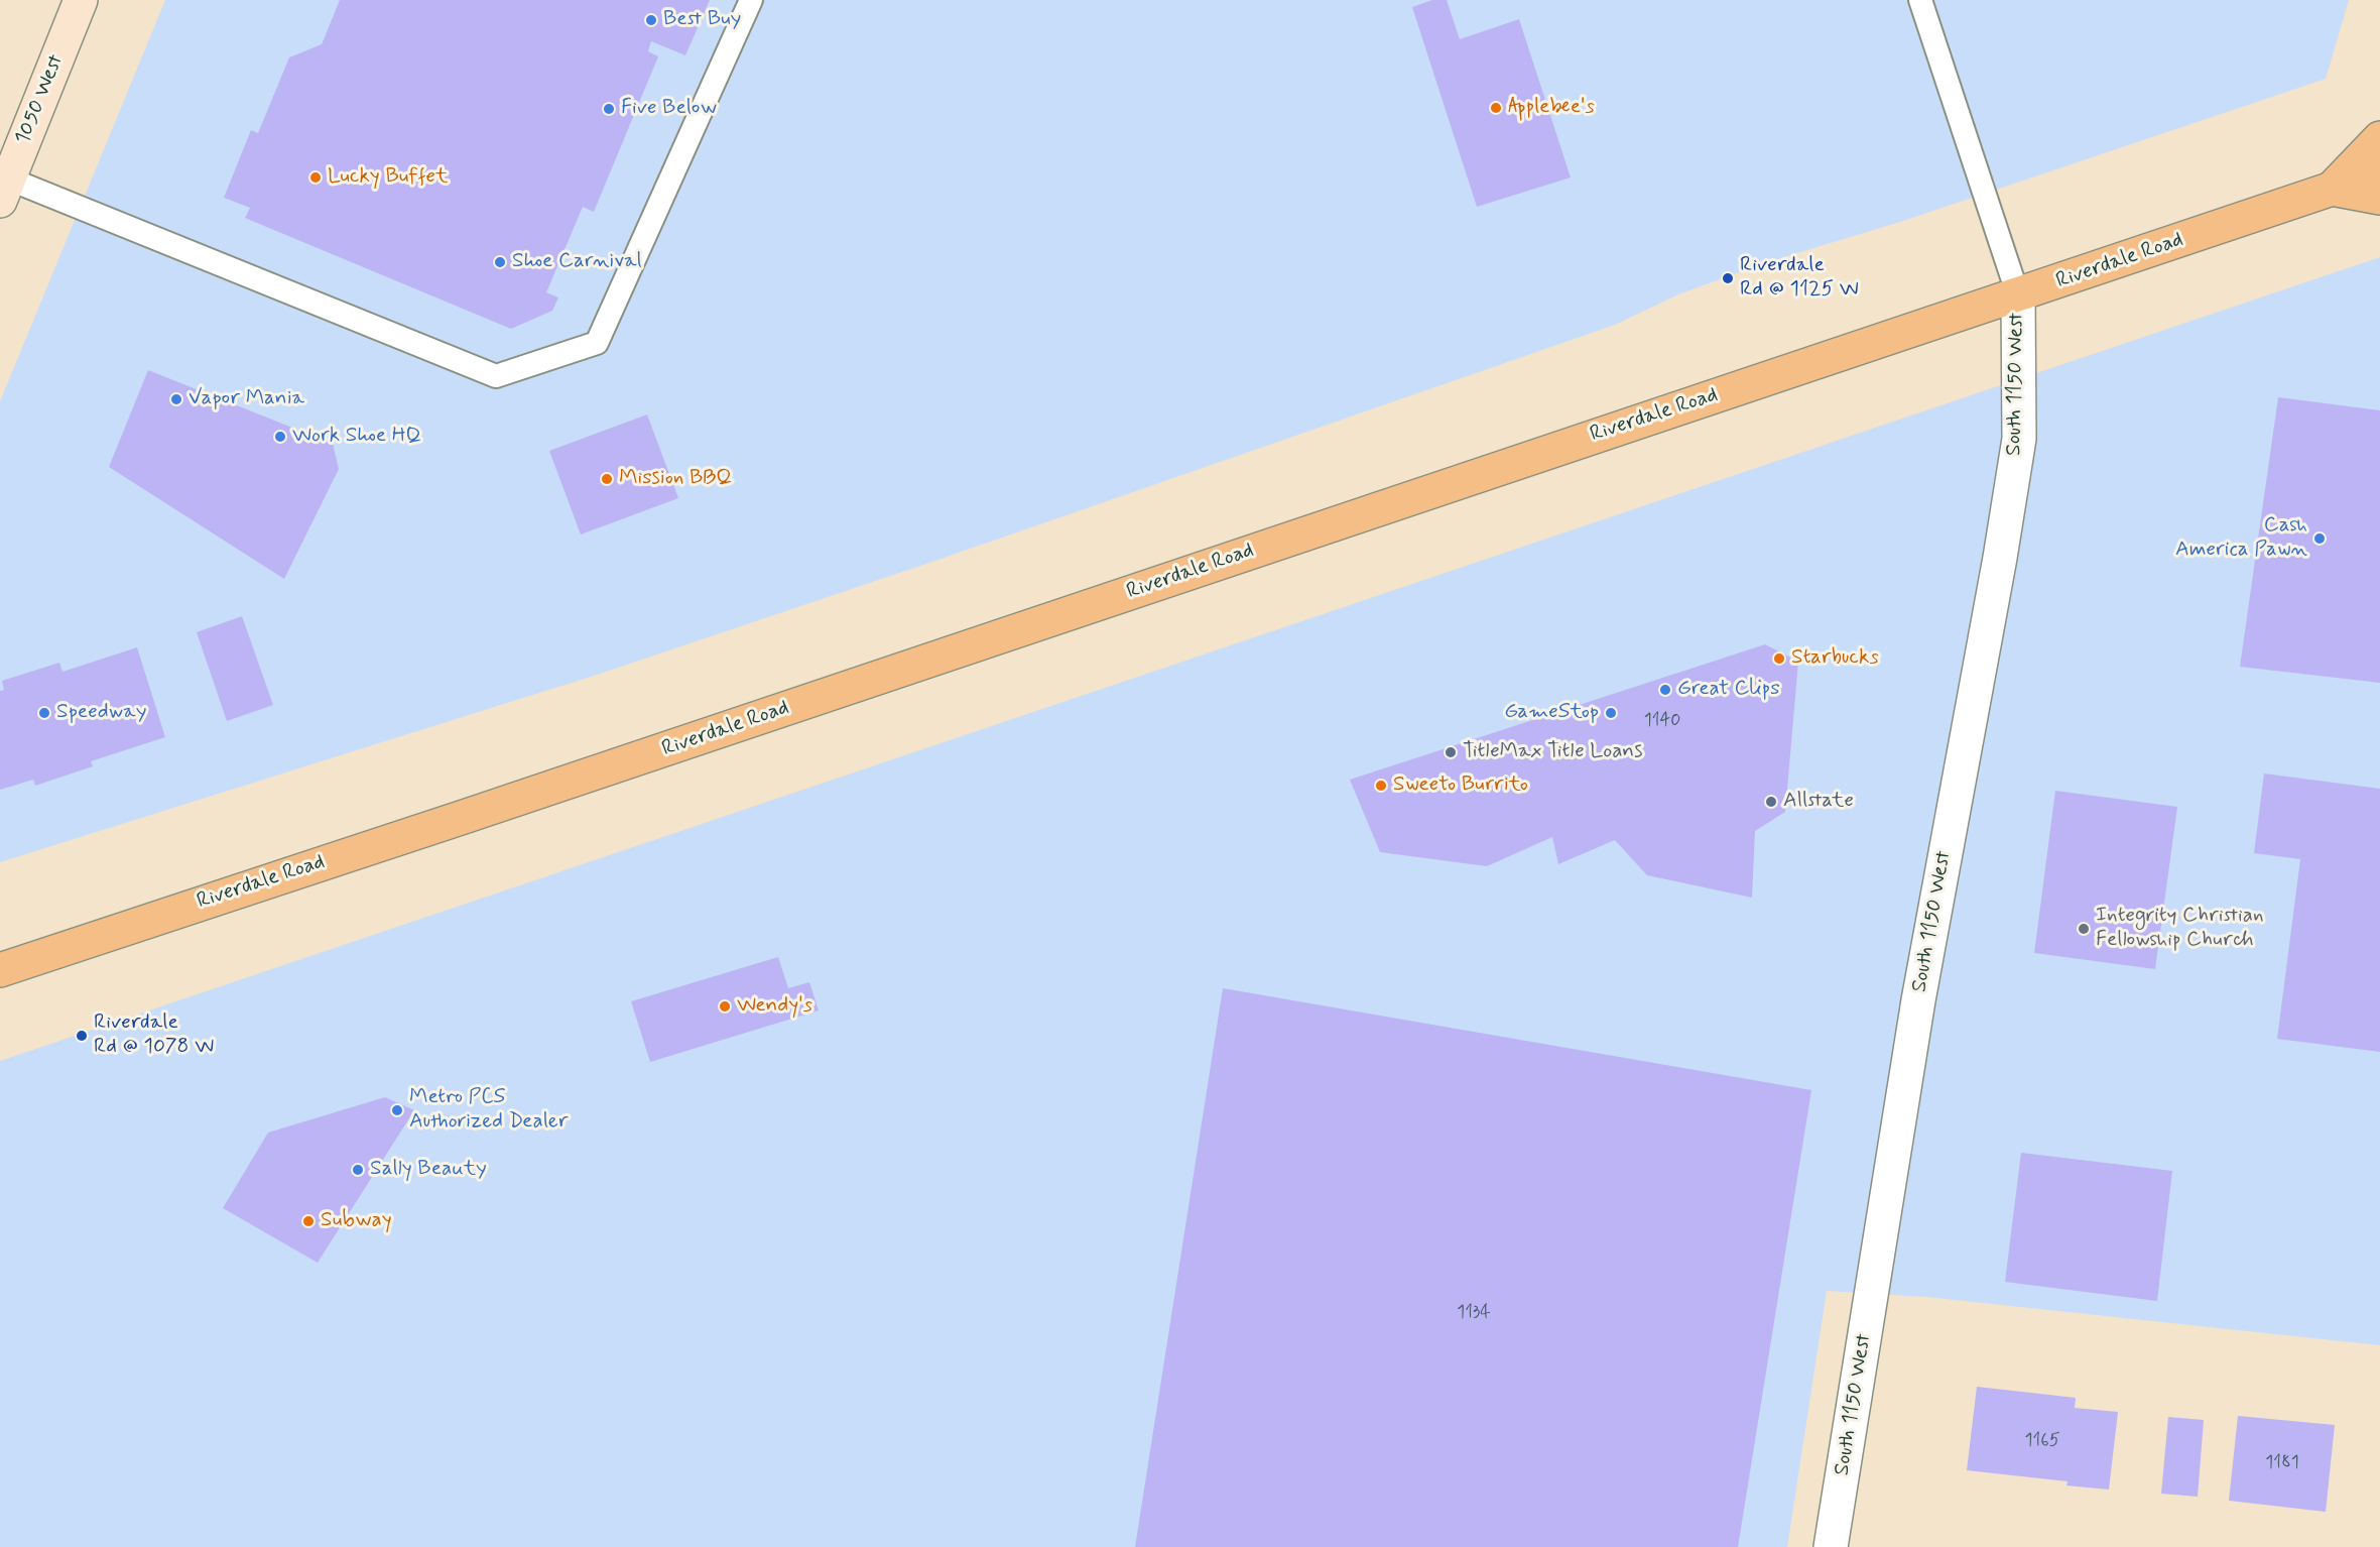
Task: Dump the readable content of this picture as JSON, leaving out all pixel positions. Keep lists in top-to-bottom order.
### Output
{
  "streets": {
    "main road": ["1050 West", "Riverdale Road"],
    "street": ["South 1150 West"]
  },
  "crossings": [
    ["Riverdale Road", "South 1150 West"]
  ],
  "places": [
    "Best Buy",
    "Applebee's",
    "Five Below",
    "Lucky Buffet",
    "Shoe Carnival",
    "Riverdale Rd @ 1125 W",
    "Vapor Mania",
    "Work Shoe HQ",
    "Mission BBQ",
    "Cash America Pawn",
    "Starbucks",
    "Great Clips",
    "Speedway",
    "GameStop",
    "TitleMax Title Loans",
    "Sweeto Burrito",
    "Allstate",
    "Integrity Christian Fellowship Church",
    "Wendy's",
    "Riverdale Rd @ 1078 W",
    "Metro PCS Authorized Dealer",
    "Sally Beauty",
    "Subway"
  ],
  "house_numbers": [
    "1140",
    "1134",
    "1165",
    "1181"
  ]
}
